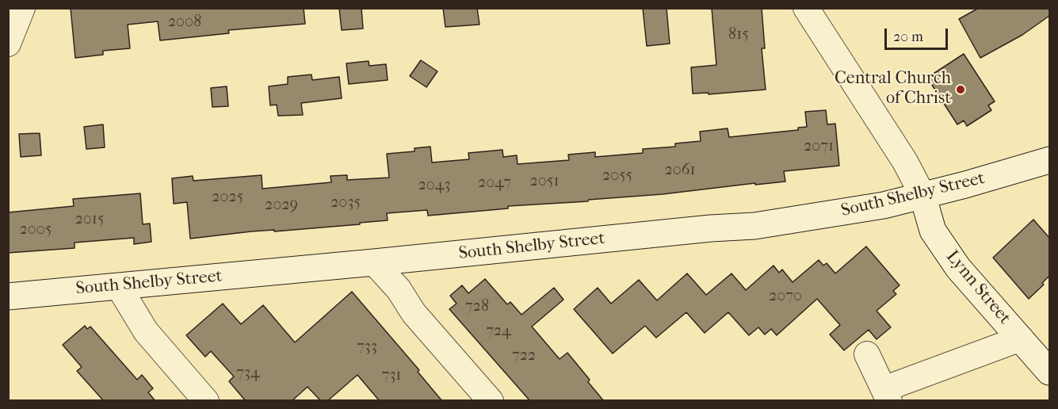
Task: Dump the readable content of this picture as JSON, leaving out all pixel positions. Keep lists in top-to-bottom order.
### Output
{
  "streets": {
    "main road": ["South Shelby Street", "Lynn Street"]
  },
  "crossings": [
    ["South Shelby Street", "Lynn Street"]
  ],
  "places": ["Central Church of Christ"],
  "house_numbers": [
    "2008",
    "815",
    "2071",
    "2061",
    "2055",
    "2051",
    "2047",
    "2043",
    "2025",
    "2035",
    "2029",
    "2015",
    "2005",
    "2070",
    "728",
    "724",
    "733",
    "722",
    "734",
    "731"
  ],
  "scale_bar": "20 m"
}
